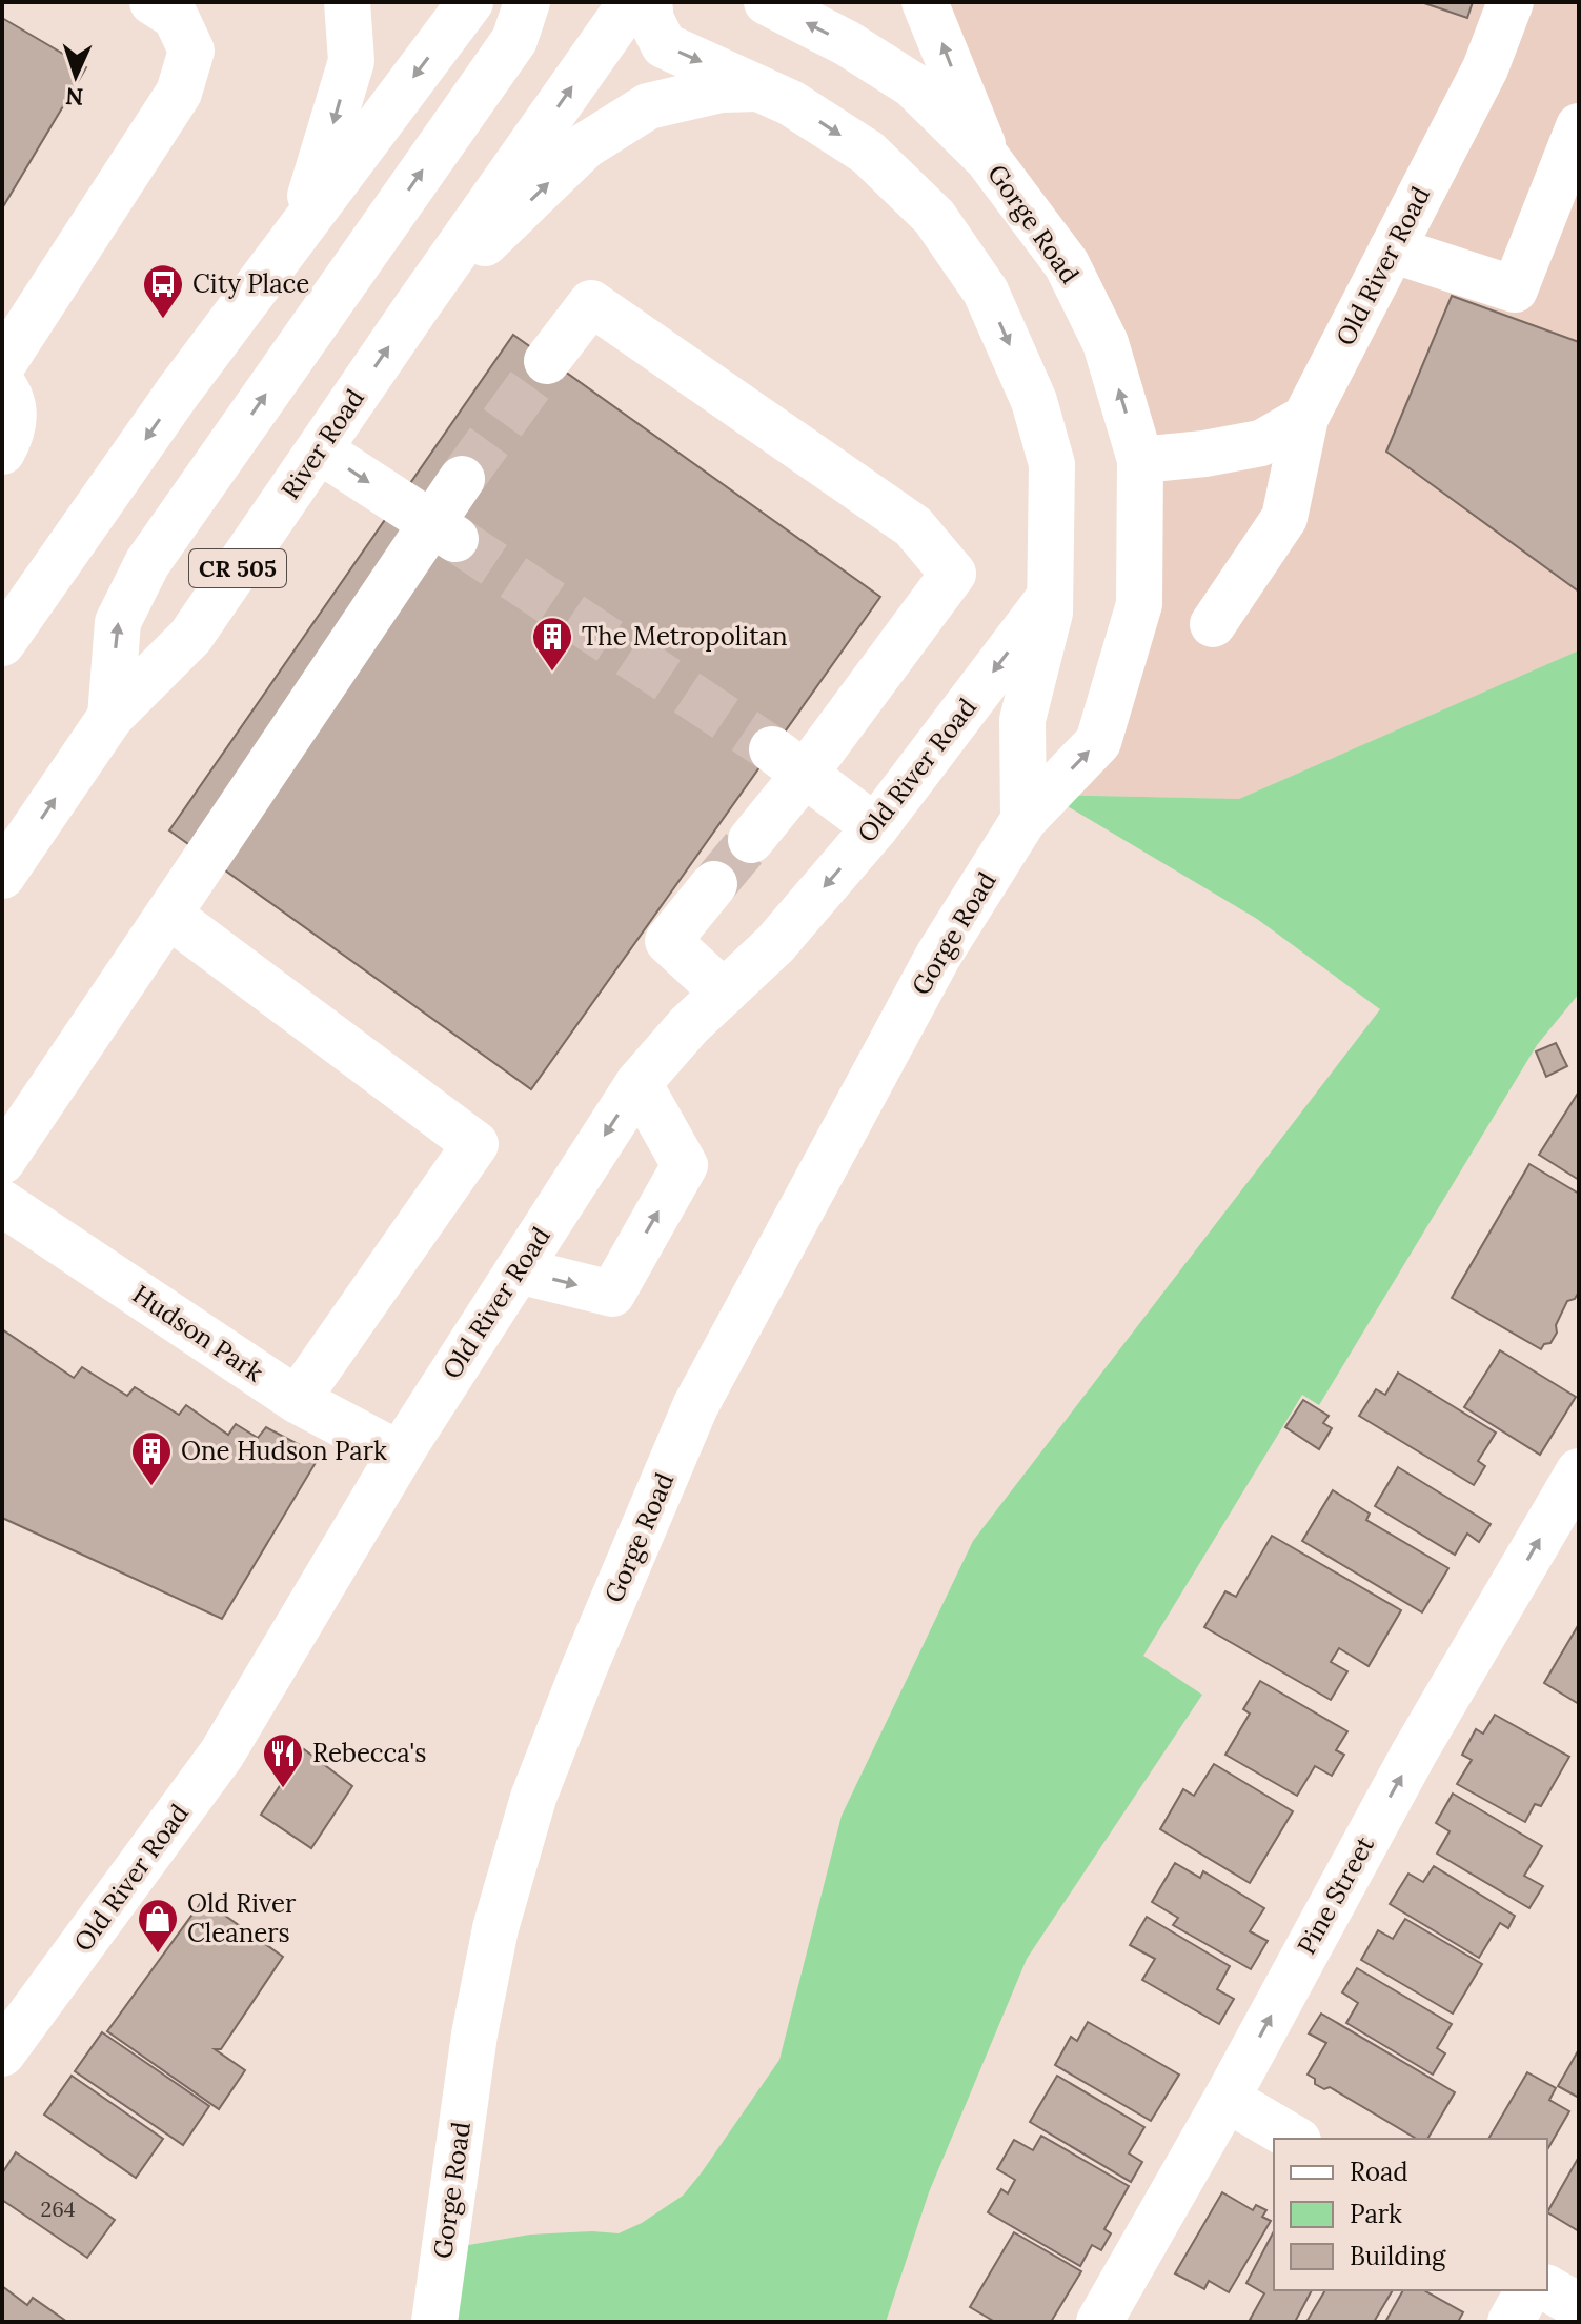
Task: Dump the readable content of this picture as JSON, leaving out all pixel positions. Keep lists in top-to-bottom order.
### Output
{
  "streets": {
    "main road": [
      "Gorge Road",
      "Old River Road",
      "River Road",
      "CR 505",
      "Hudson Park",
      "Pine Street"
    ]
  },
  "crossings": [
    ["Old River Road", "Hudson Park"]
  ],
  "one_way": ["Pine Street"],
  "places": {
    "bus stop": ["City Place"],
    "building": ["The Metropolitan", "One Hudson Park"],
    "restaurant": ["Rebecca's"],
    "shop": ["Old River Cleaners"]
  },
  "house_numbers": ["264"],
  "legend": ["Road", "Park", "Building"],
  "north": "bottom"
}
